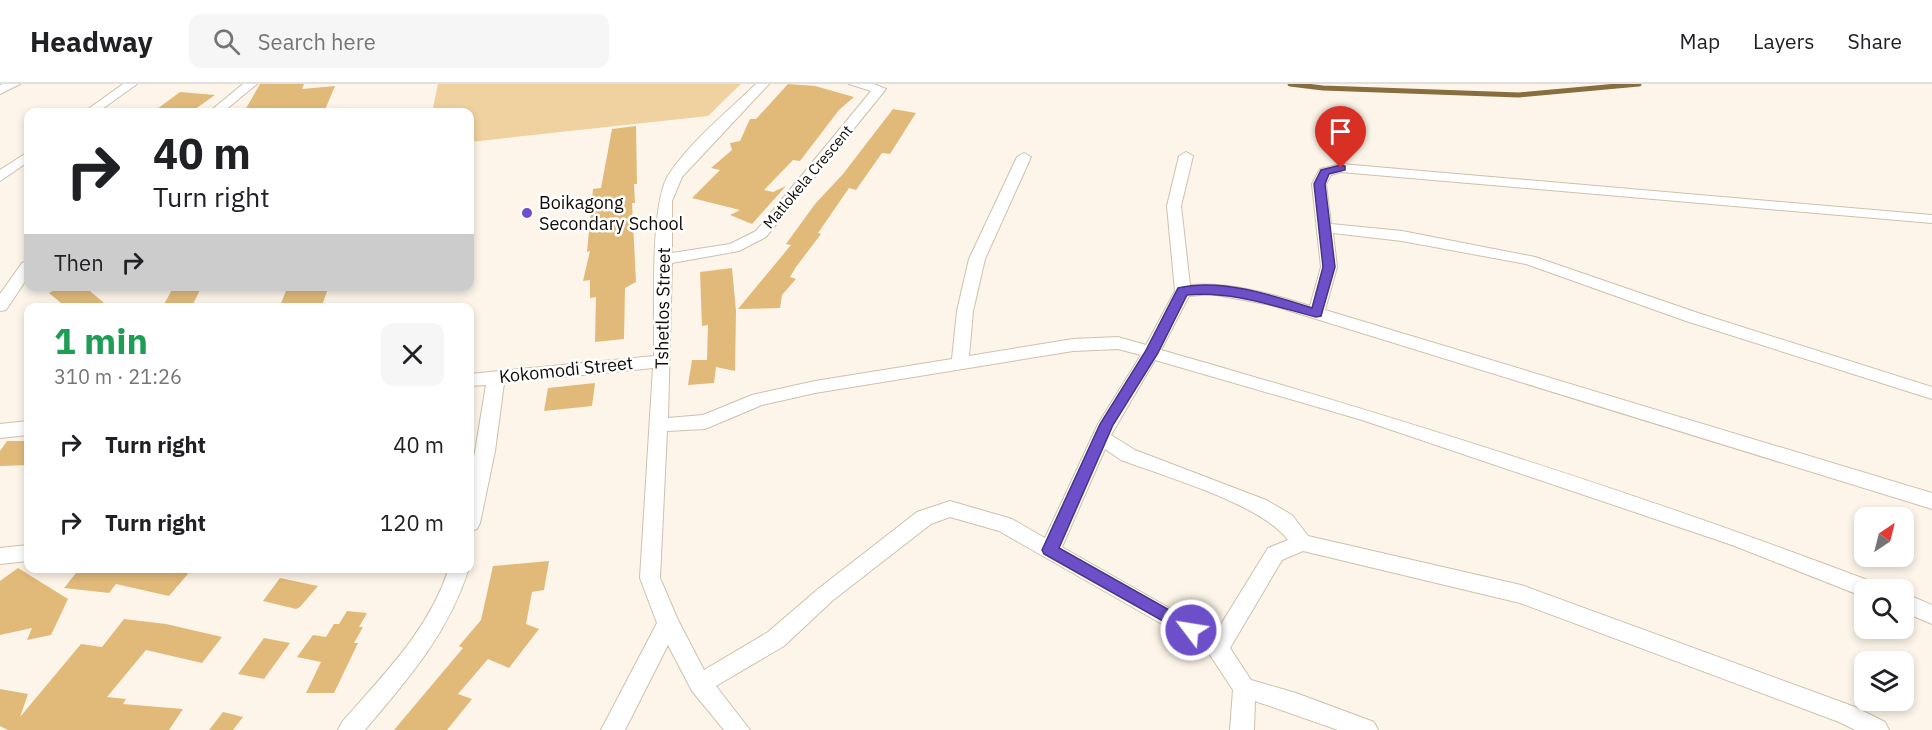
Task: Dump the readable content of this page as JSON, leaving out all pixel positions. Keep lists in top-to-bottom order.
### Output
{
  "streets": {
    "street": ["Matlokela Crescent", "Tshetlos Street", "Kokomodi Street"]
  },
  "crossings": [
    ["Matlokela Crescent", "Tshetlos Street"],
    ["Tshetlos Street", "Kokomodi Street"]
  ],
  "places": ["Boikagong Secondary School"],
  "north": "top right",
  "page": {
    "header": "Headway",
    "search": "Search here",
    "nav": ["Map", "Layers", "Share"],
    "turn": ["40 m", "Turn right"],
    "then": "Then",
    "heading": ["1 min", "310 m · 21:26"],
    "list": [
      {
        "name": "Turn right",
        "value": "40 m"
      },
      {
        "name": "Turn right",
        "value": "120 m"
      }
    ]
  }
}
